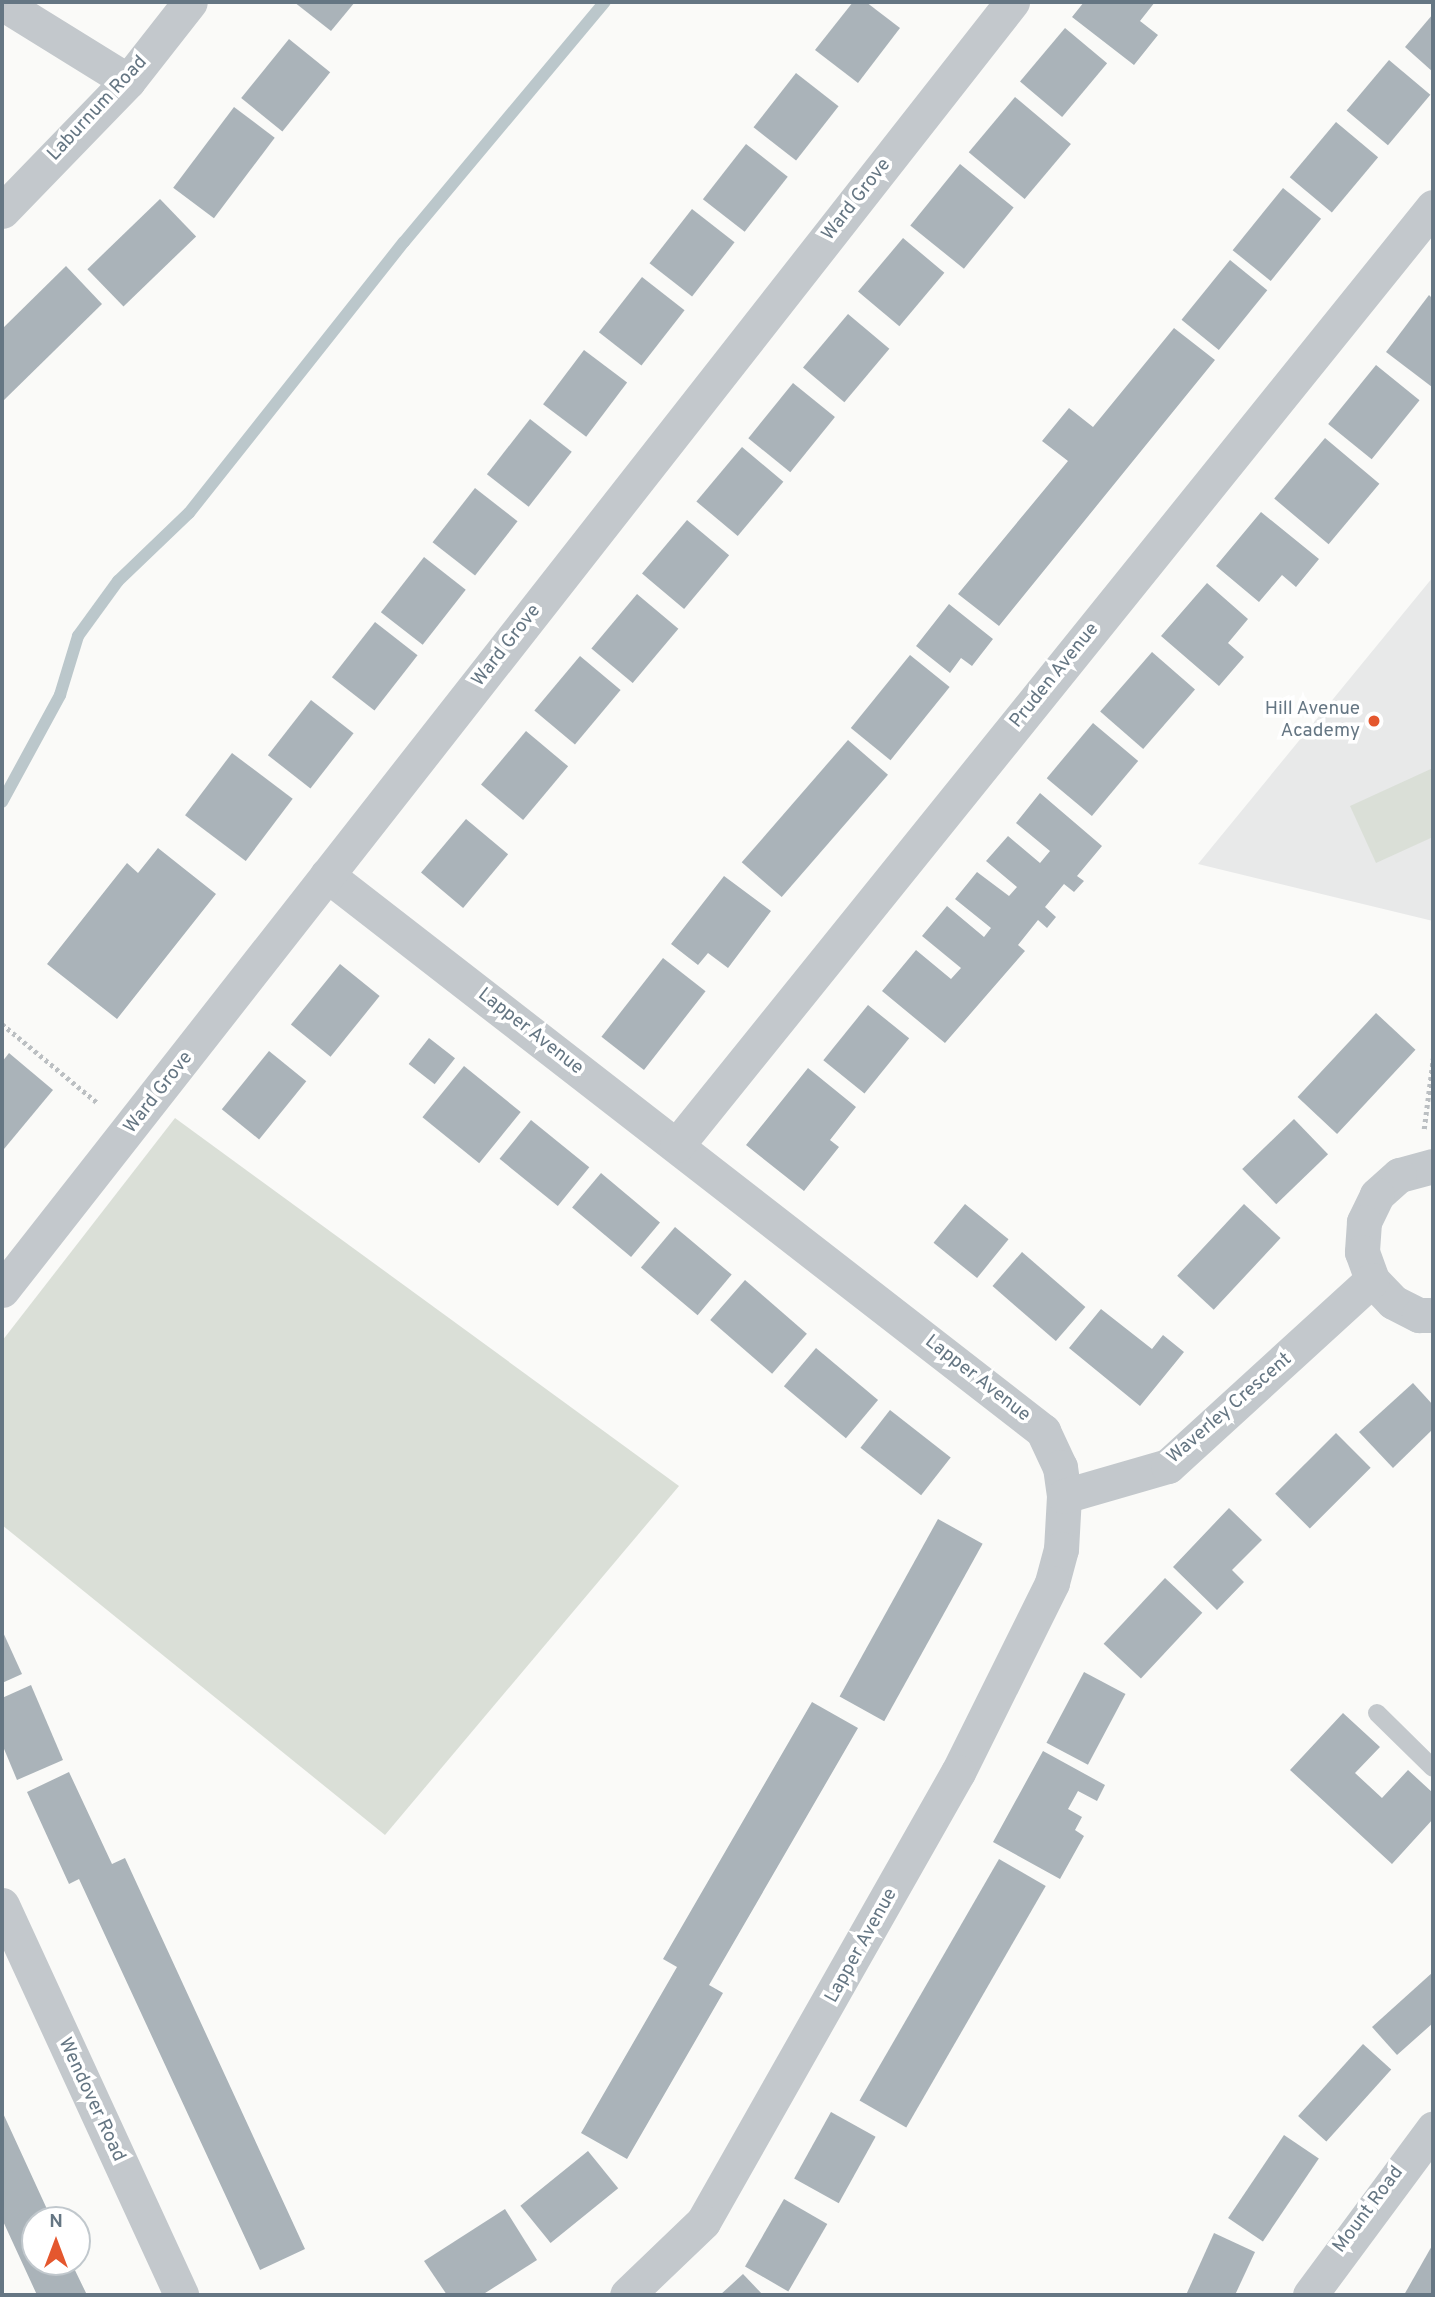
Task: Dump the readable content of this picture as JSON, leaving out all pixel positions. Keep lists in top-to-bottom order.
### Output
{
  "streets": {
    "street": [
      "Laburnum Road",
      "Ward Grove",
      "Pruden Avenue",
      "Lapper Avenue",
      "Waverley Crescent",
      "Wendover Road",
      "Mount Road"
    ]
  },
  "crossings": [
    ["Ward Grove", "Lapper Avenue"],
    ["Pruden Avenue", "Lapper Avenue"],
    ["Lapper Avenue", "Waverley Crescent"]
  ],
  "places": ["Hill Avenue Academy"],
  "north": "top"
}
